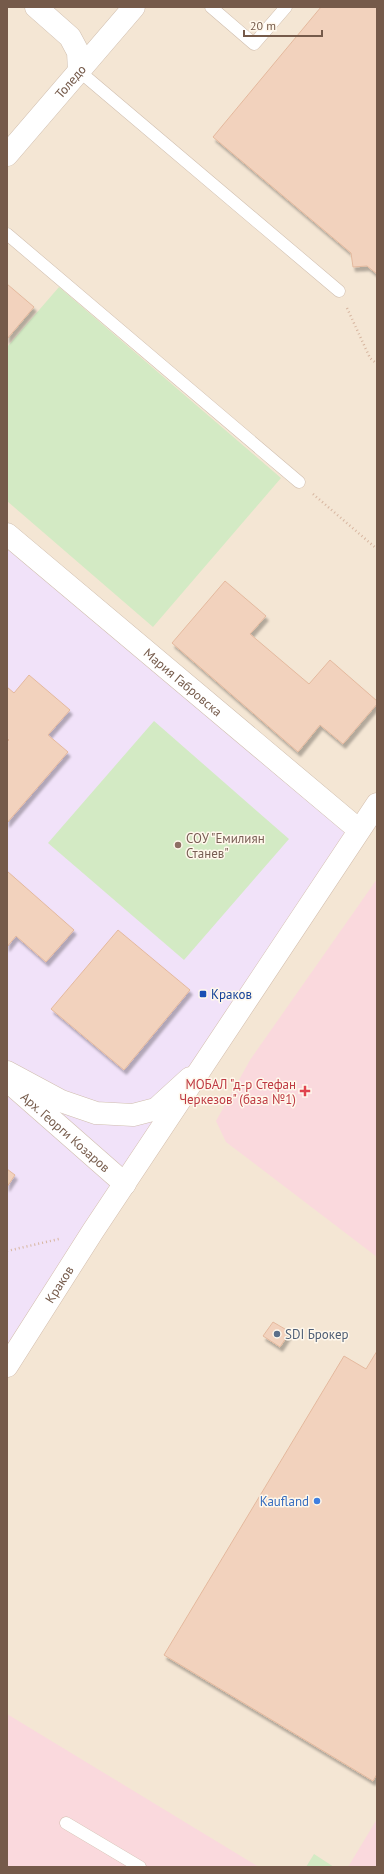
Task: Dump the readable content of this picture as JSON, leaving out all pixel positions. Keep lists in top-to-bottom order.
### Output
{
  "streets": {
    "street": [
      "Толедо",
      "Мария Габровска",
      "Арх. Георги Козаров",
      "Краков"
    ]
  },
  "crossings": [
    ["Мария Габровска", "Краков"],
    ["Арх. Георги Козаров", "Краков"]
  ],
  "places": {
    "other": ["СОУ \"Емилиян Станев\"", "SDI Брокер", "Kaufland"],
    "transit": ["Краков"],
    "health": ["МОБАЛ \"д-р Стефан Черкезов\" (база №1)"]
  },
  "scale_bar": "20 m"
}
